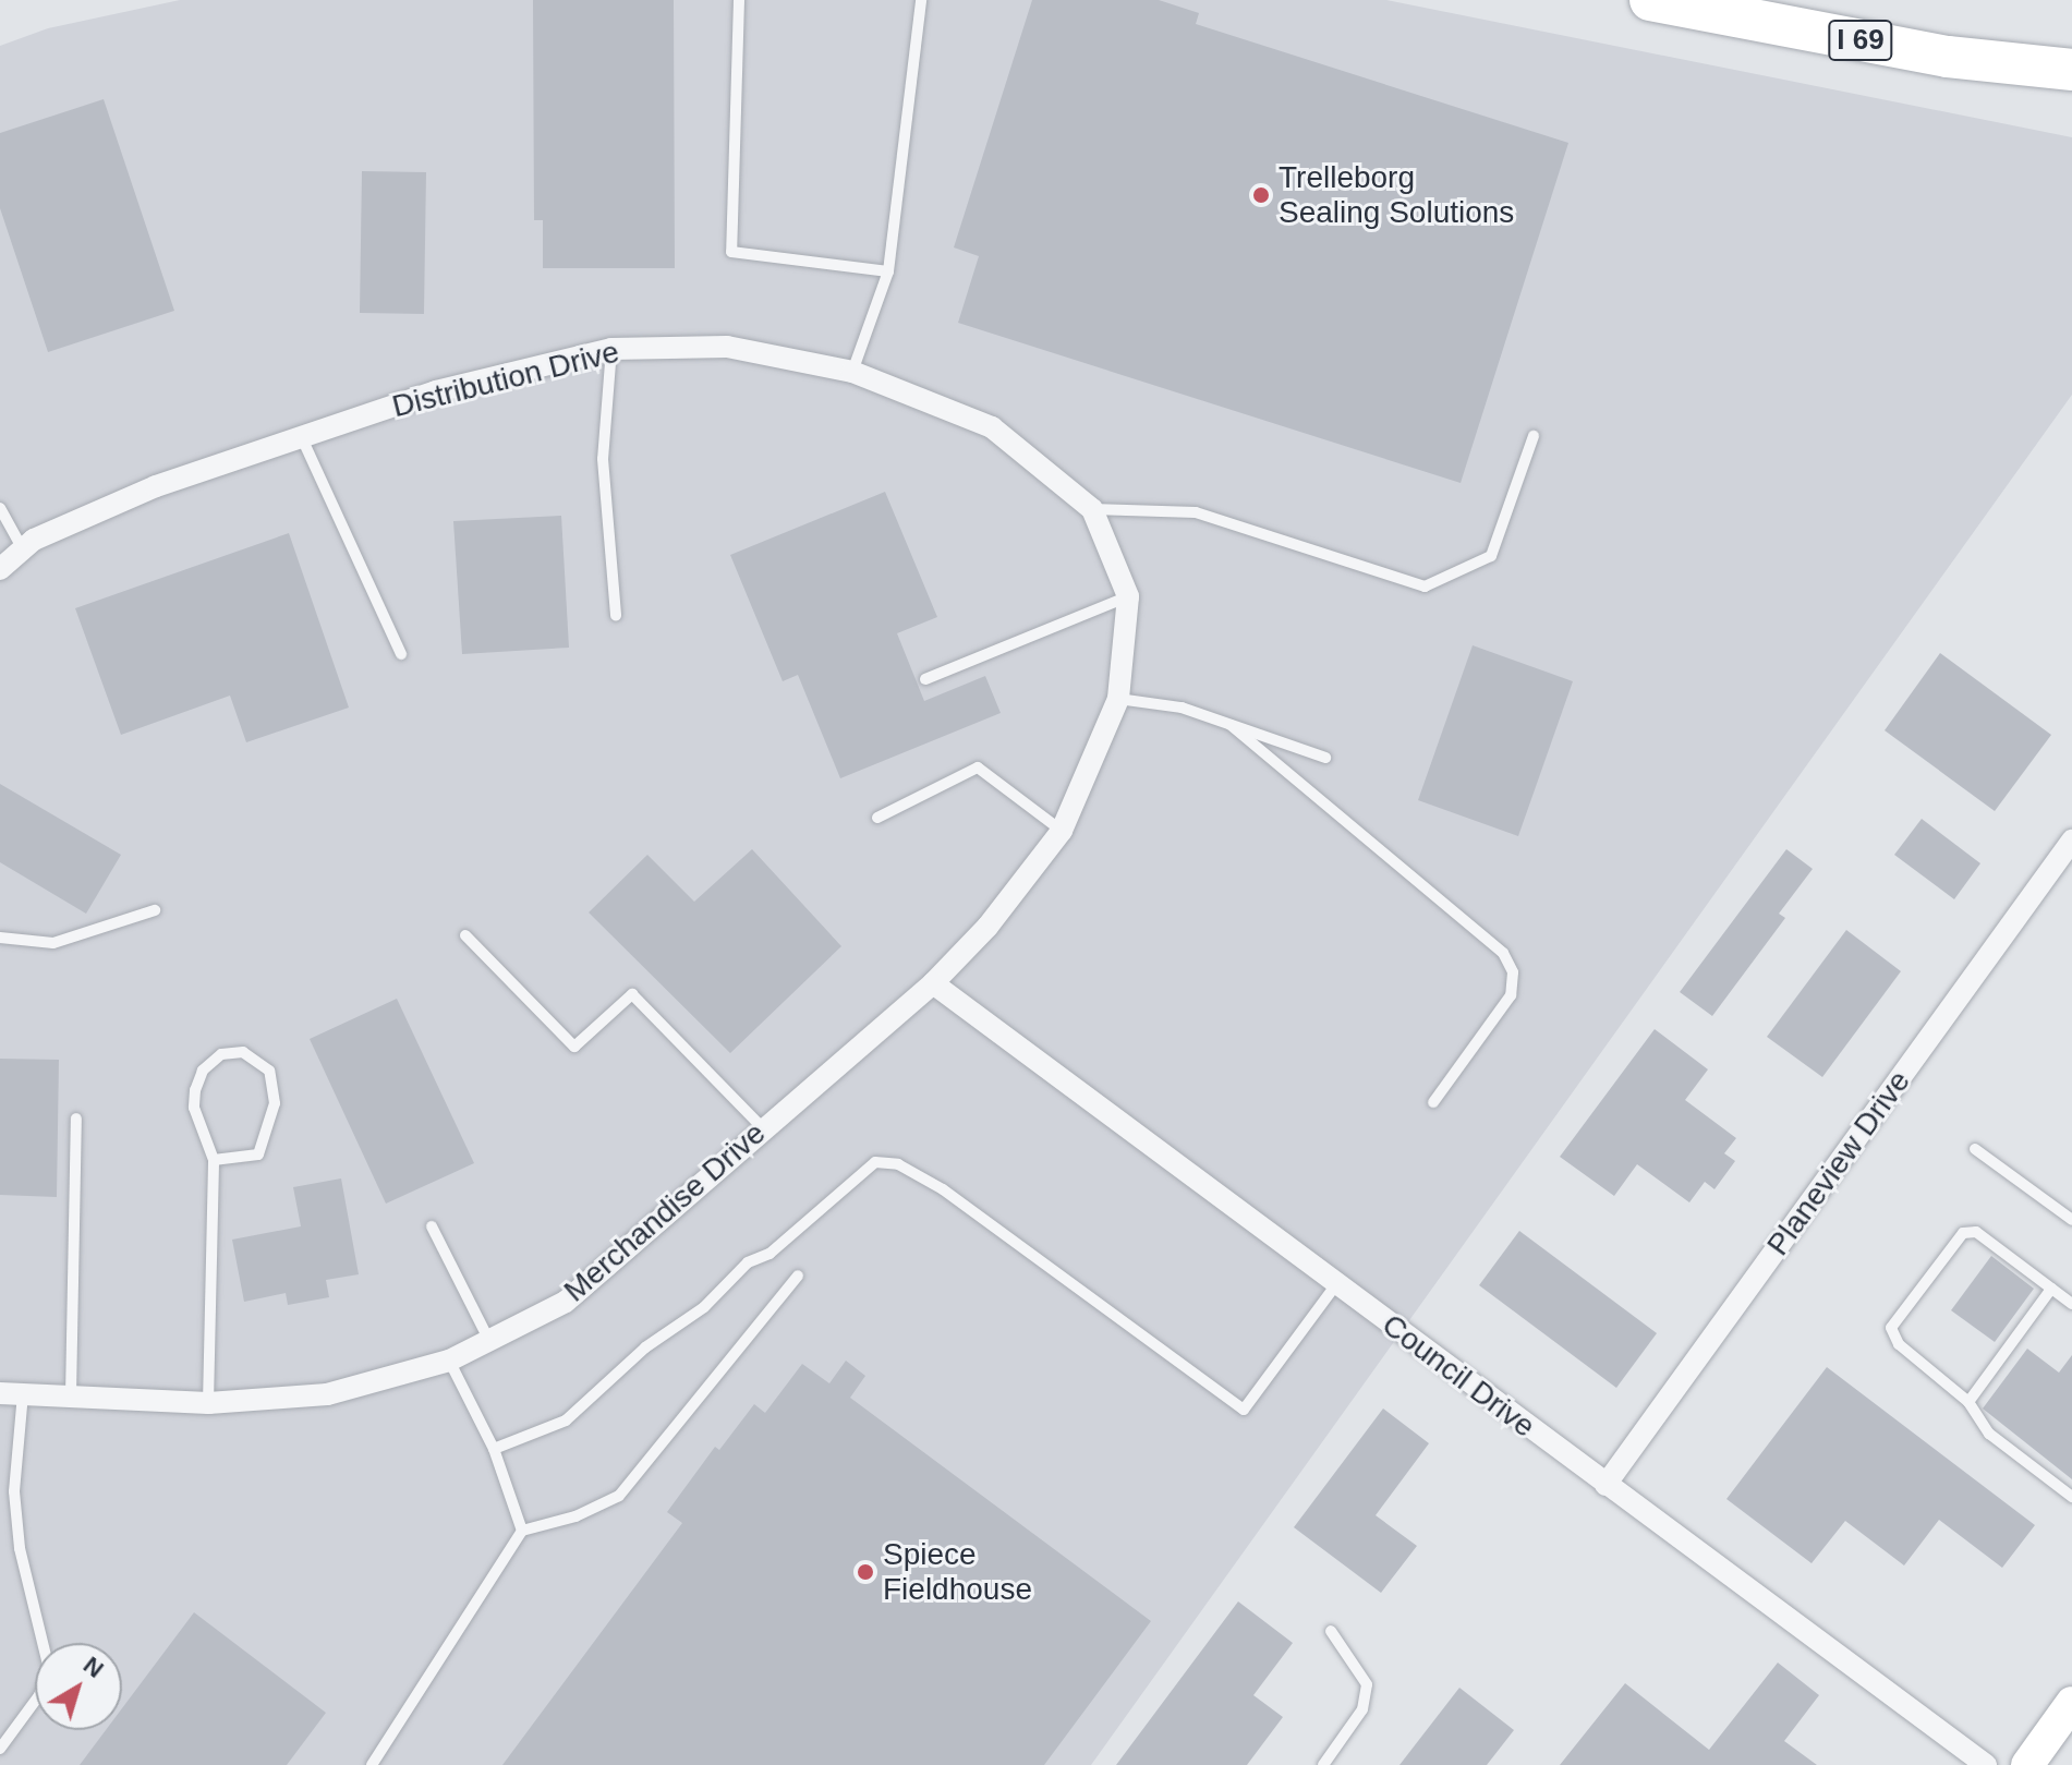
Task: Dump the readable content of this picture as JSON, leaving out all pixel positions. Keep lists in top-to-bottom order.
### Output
{
  "streets": {
    "highway": ["I 69"],
    "street": [
      "Distribution Drive",
      "Planeview Drive",
      "Merchandise Drive",
      "Council Drive"
    ]
  },
  "crossings": [
    ["Distribution Drive", "Merchandise Drive"],
    ["Distribution Drive", "Council Drive"],
    ["Planeview Drive", "Council Drive"],
    ["Merchandise Drive", "Council Drive"]
  ],
  "places": ["Trelleborg Sealing Solutions", "Spiece Fieldhouse"],
  "north": "top right"
}
